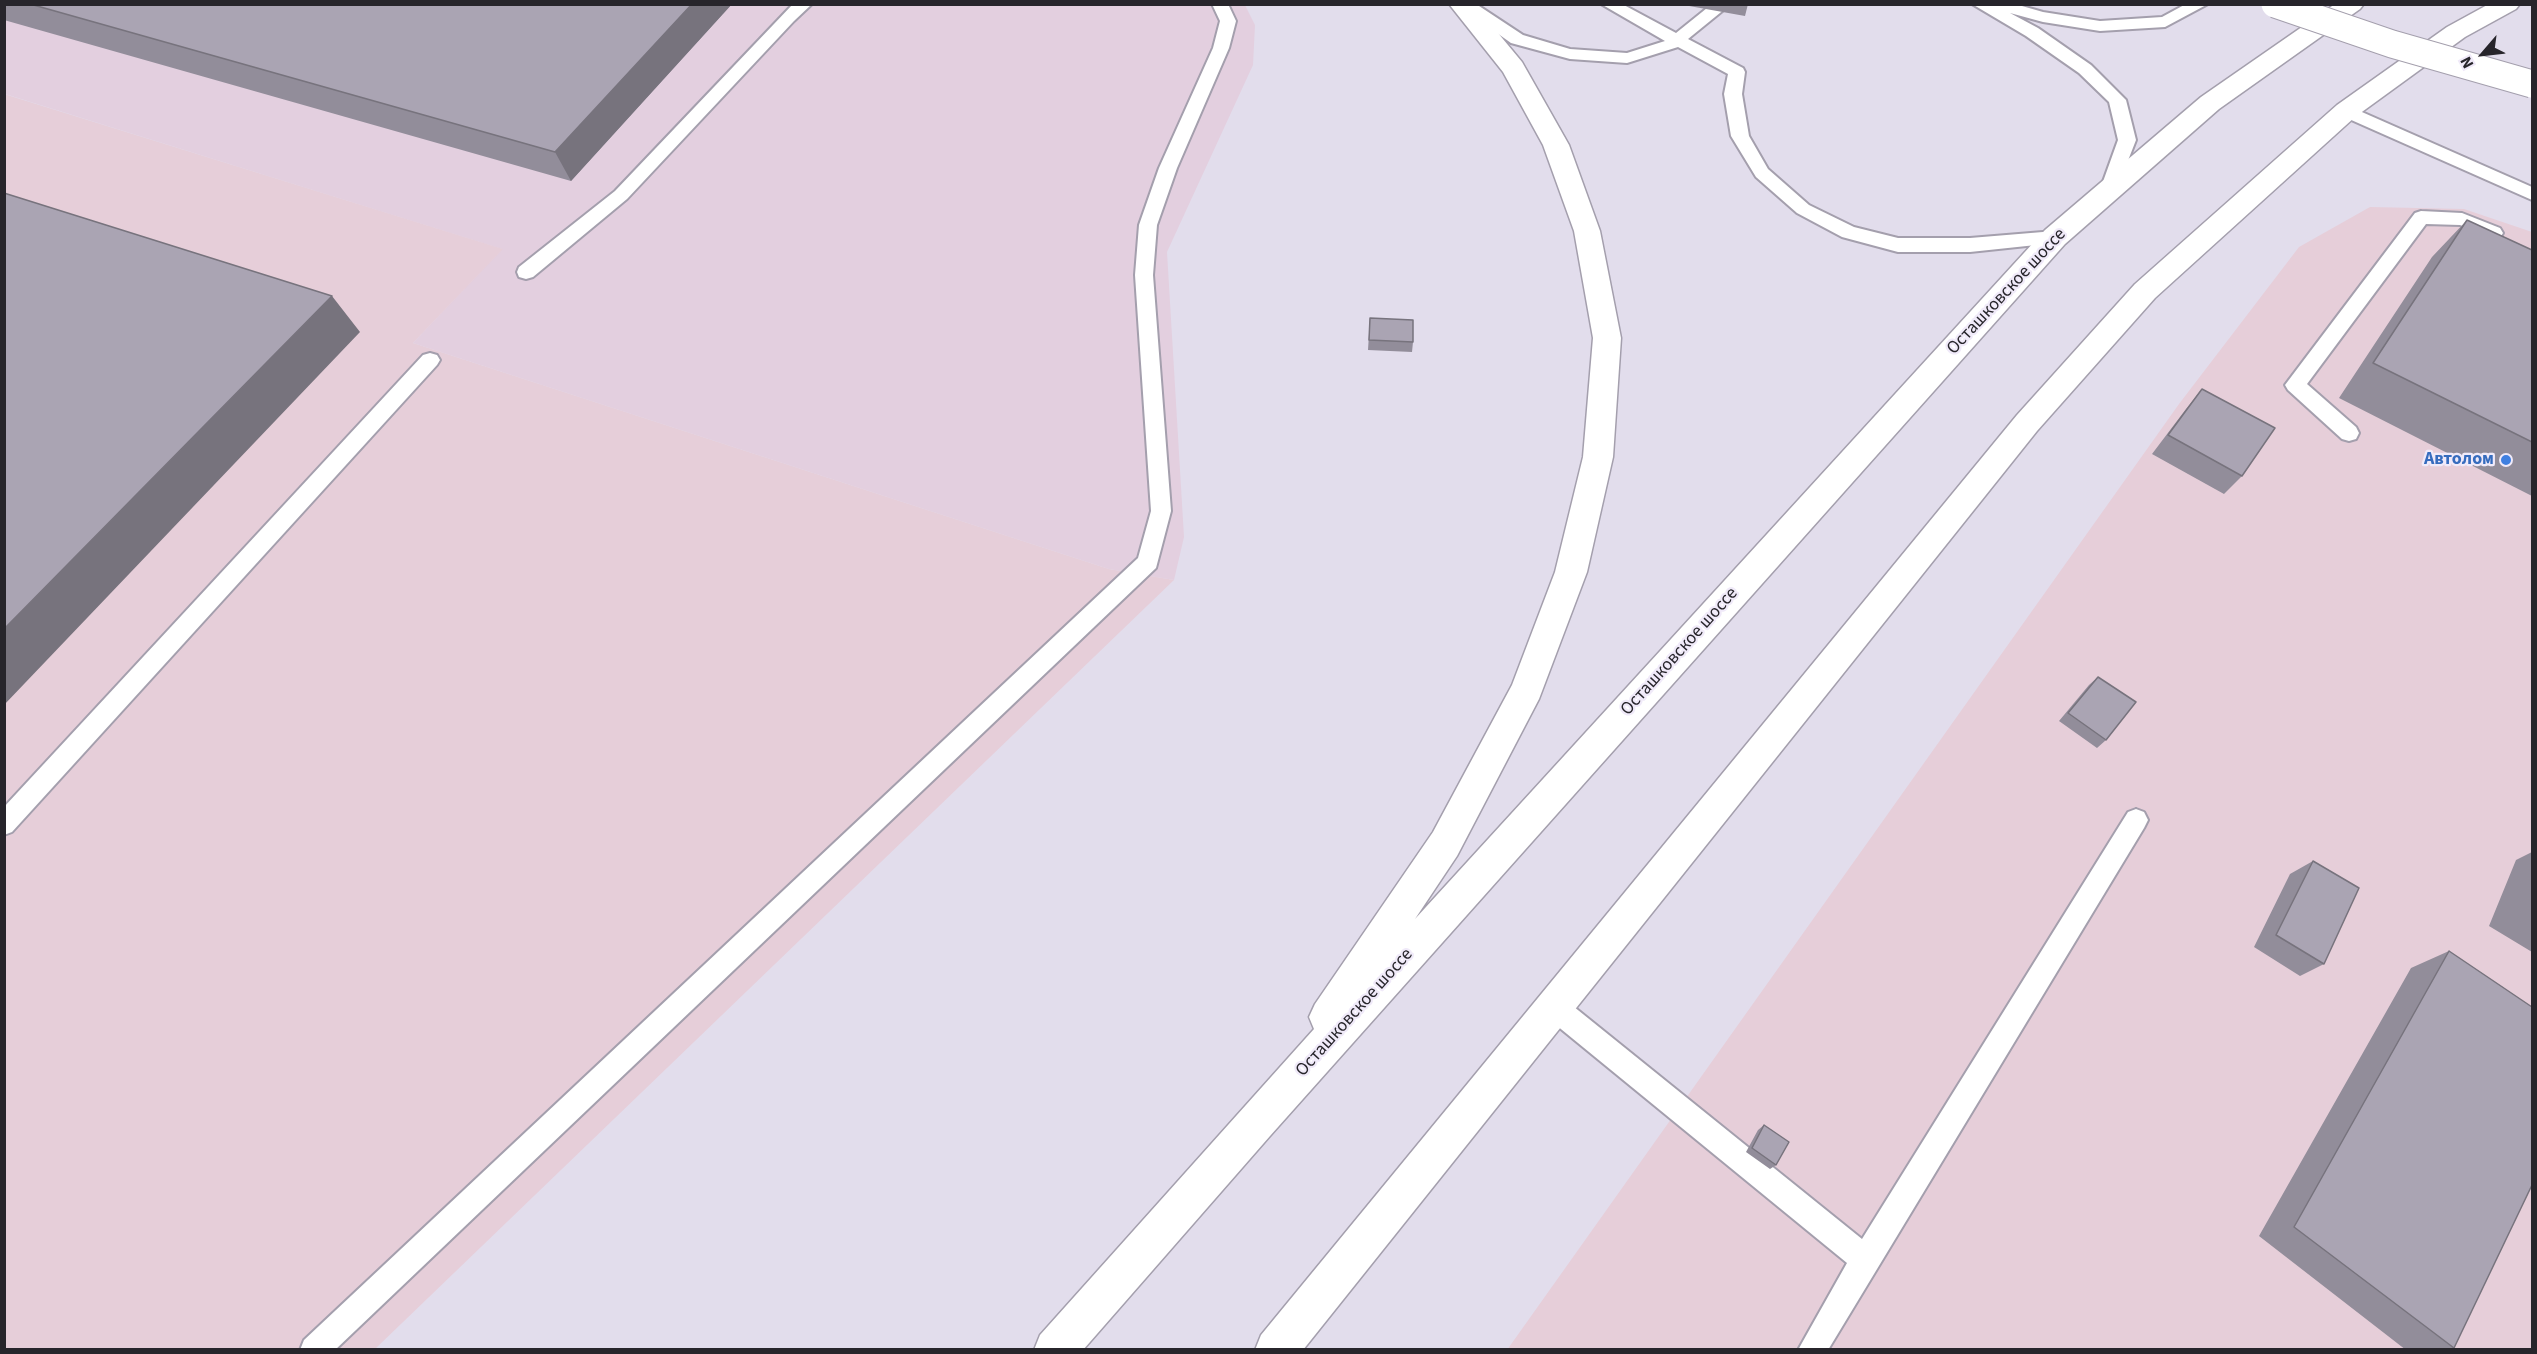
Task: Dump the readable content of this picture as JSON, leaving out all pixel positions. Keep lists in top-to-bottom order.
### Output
{
  "streets": {
    "main road": ["Осташковское шоссе"]
  },
  "places": ["Автолом"],
  "north": "bottom left"
}
